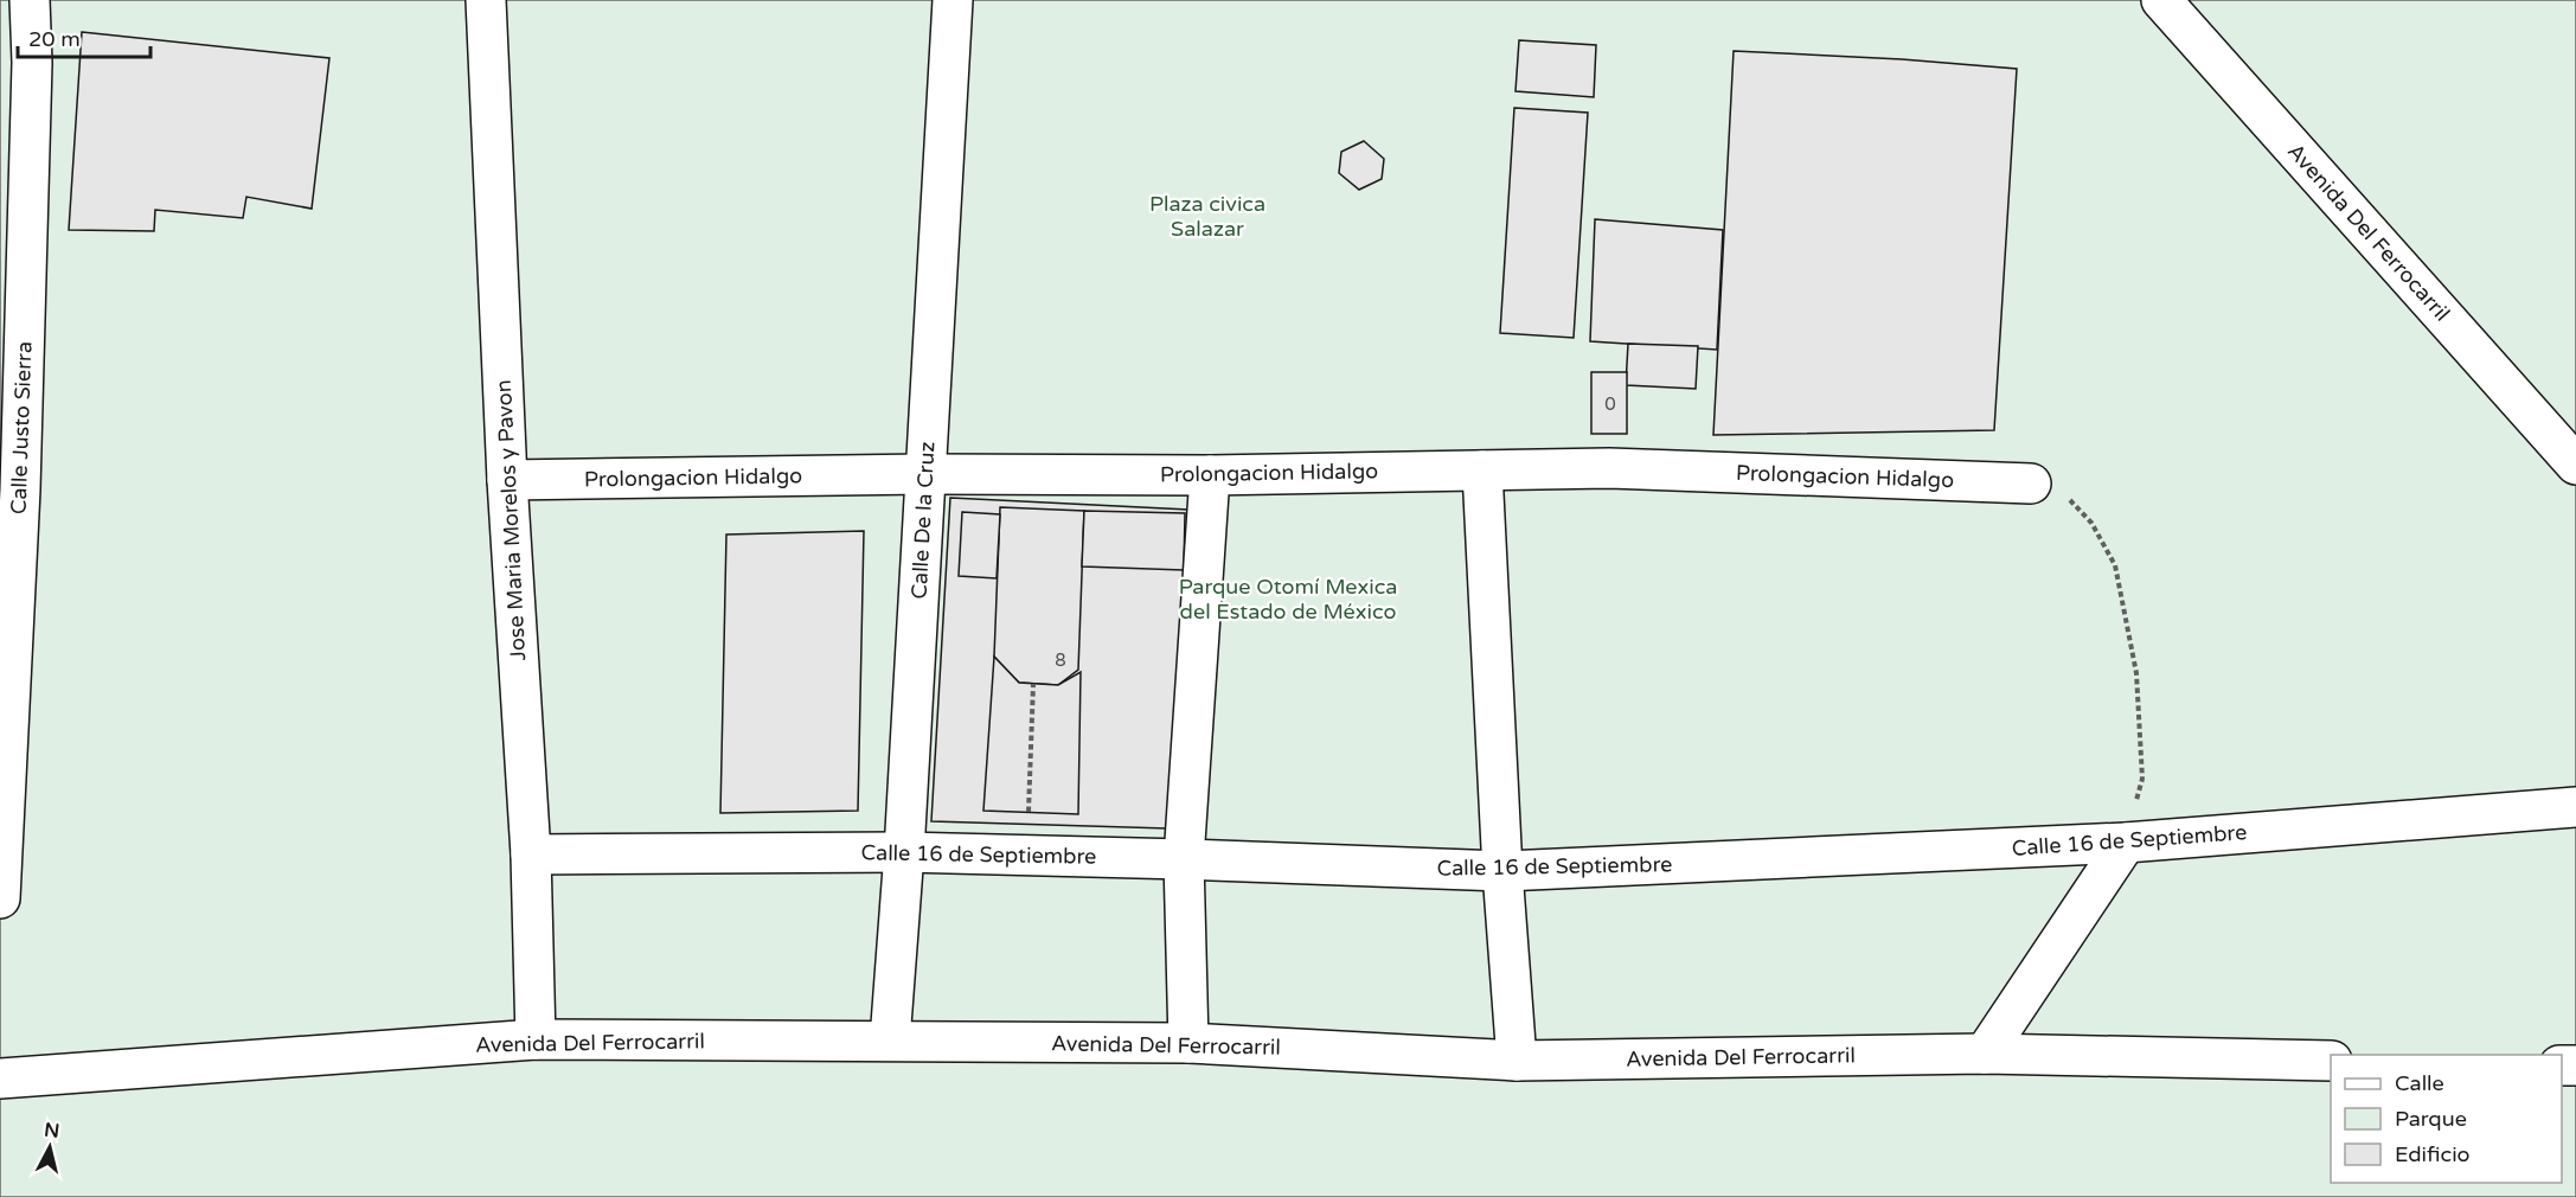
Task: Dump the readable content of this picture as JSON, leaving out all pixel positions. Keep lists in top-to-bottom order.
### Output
{
  "streets": {
    "street": [
      "Avenida Del Ferrocarril",
      "Calle Justo Sierra",
      "Prolongacion Hidalgo",
      "Jose Maria Morelos y Pavon",
      "Calle De la Cruz",
      "Calle 16 de Septiembre"
    ]
  },
  "crossings": [
    ["Avenida Del Ferrocarril", "Jose Maria Morelos y Pavon"],
    ["Avenida Del Ferrocarril", "Calle De la Cruz"],
    ["Prolongacion Hidalgo", "Jose Maria Morelos y Pavon"],
    ["Prolongacion Hidalgo", "Calle De la Cruz"],
    ["Jose Maria Morelos y Pavon", "Calle 16 de Septiembre"],
    ["Calle De la Cruz", "Calle 16 de Septiembre"]
  ],
  "parks": ["Plaza civica Salazar", "Parque Otomí Mexica del Estado de México"],
  "house_numbers": ["0", "8"],
  "legend": ["Calle", "Parque", "Edificio"],
  "scale_bar": "20 m",
  "north": "top"
}
